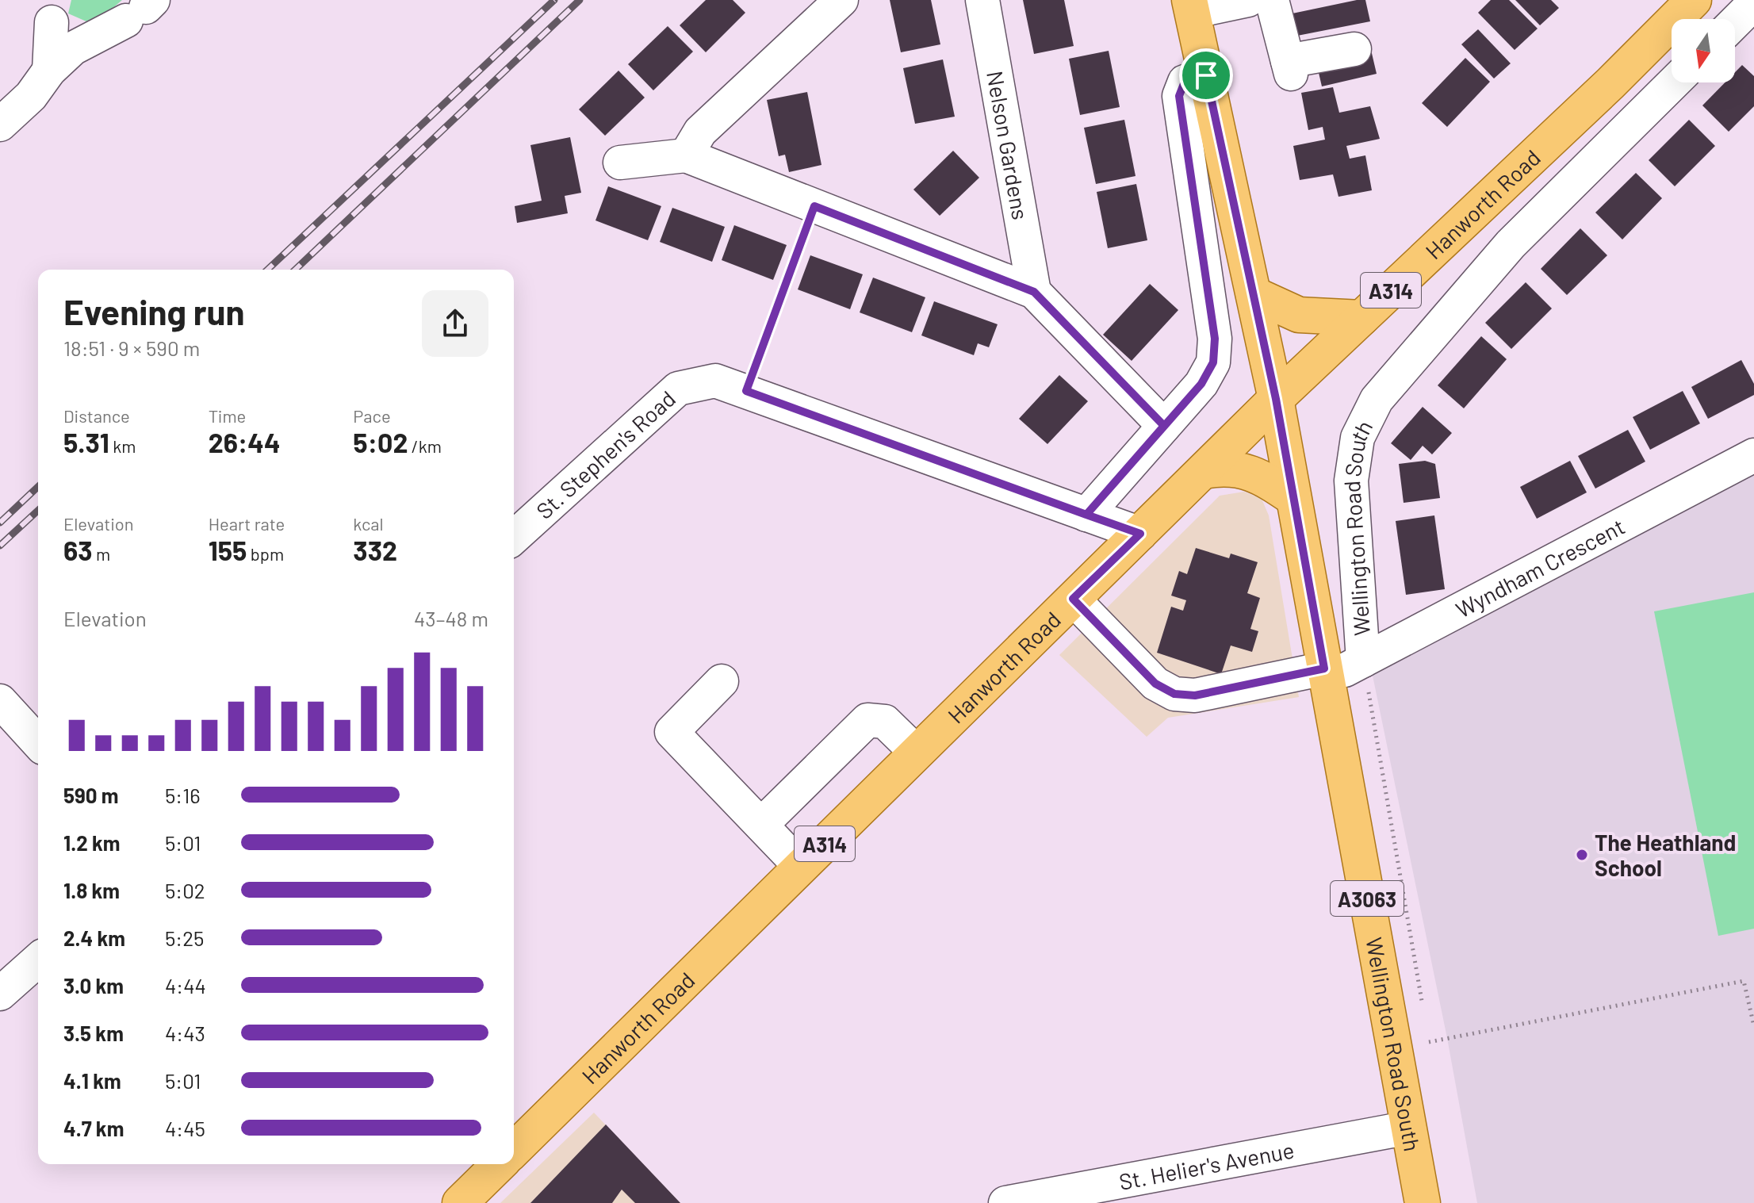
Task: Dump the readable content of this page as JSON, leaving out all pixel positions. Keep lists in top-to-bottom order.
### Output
{
  "streets": {
    "main road": [
      "Hanworth Road",
      "A314",
      "Wellington Road South",
      "A3063"
    ],
    "street": [
      "Nelson Gardens",
      "St. Stephen's Road",
      "Wyndham Crescent",
      "St. Helier's Avenue"
    ]
  },
  "crossings": [
    ["Hanworth Road", "St. Stephen's Road"],
    ["Hanworth Road", "Wellington Road South"],
    ["Hanworth Road", "Wyndham Crescent"],
    ["Wellington Road South", "Wyndham Crescent"],
    ["Wellington Road South", "St. Helier's Avenue"]
  ],
  "places": ["The Heathland School"],
  "north": "bottom",
  "page": {
    "heading": ["Evening run", "18:51 · 9 × 590 m"],
    "stats": [
      ["Distance", "5.31 km"],
      ["Time", "26:44"],
      ["Pace", "5:02 /km"],
      ["Elevation", "63 m"],
      ["Heart rate", "155 bpm"],
      ["kcal", "332"]
    ],
    "chart": ["Elevation", "43–48 m"],
    "list": [
      {
        "name": "590 m",
        "note": "5:16"
      },
      {
        "name": "1.2 km",
        "note": "5:01"
      },
      {
        "name": "1.8 km",
        "note": "5:02"
      },
      {
        "name": "2.4 km",
        "note": "5:25"
      },
      {
        "name": "3.0 km",
        "note": "4:44"
      },
      {
        "name": "3.5 km",
        "note": "4:43"
      },
      {
        "name": "4.1 km",
        "note": "5:01"
      },
      {
        "name": "4.7 km",
        "note": "4:45"
      }
    ]
  }
}
